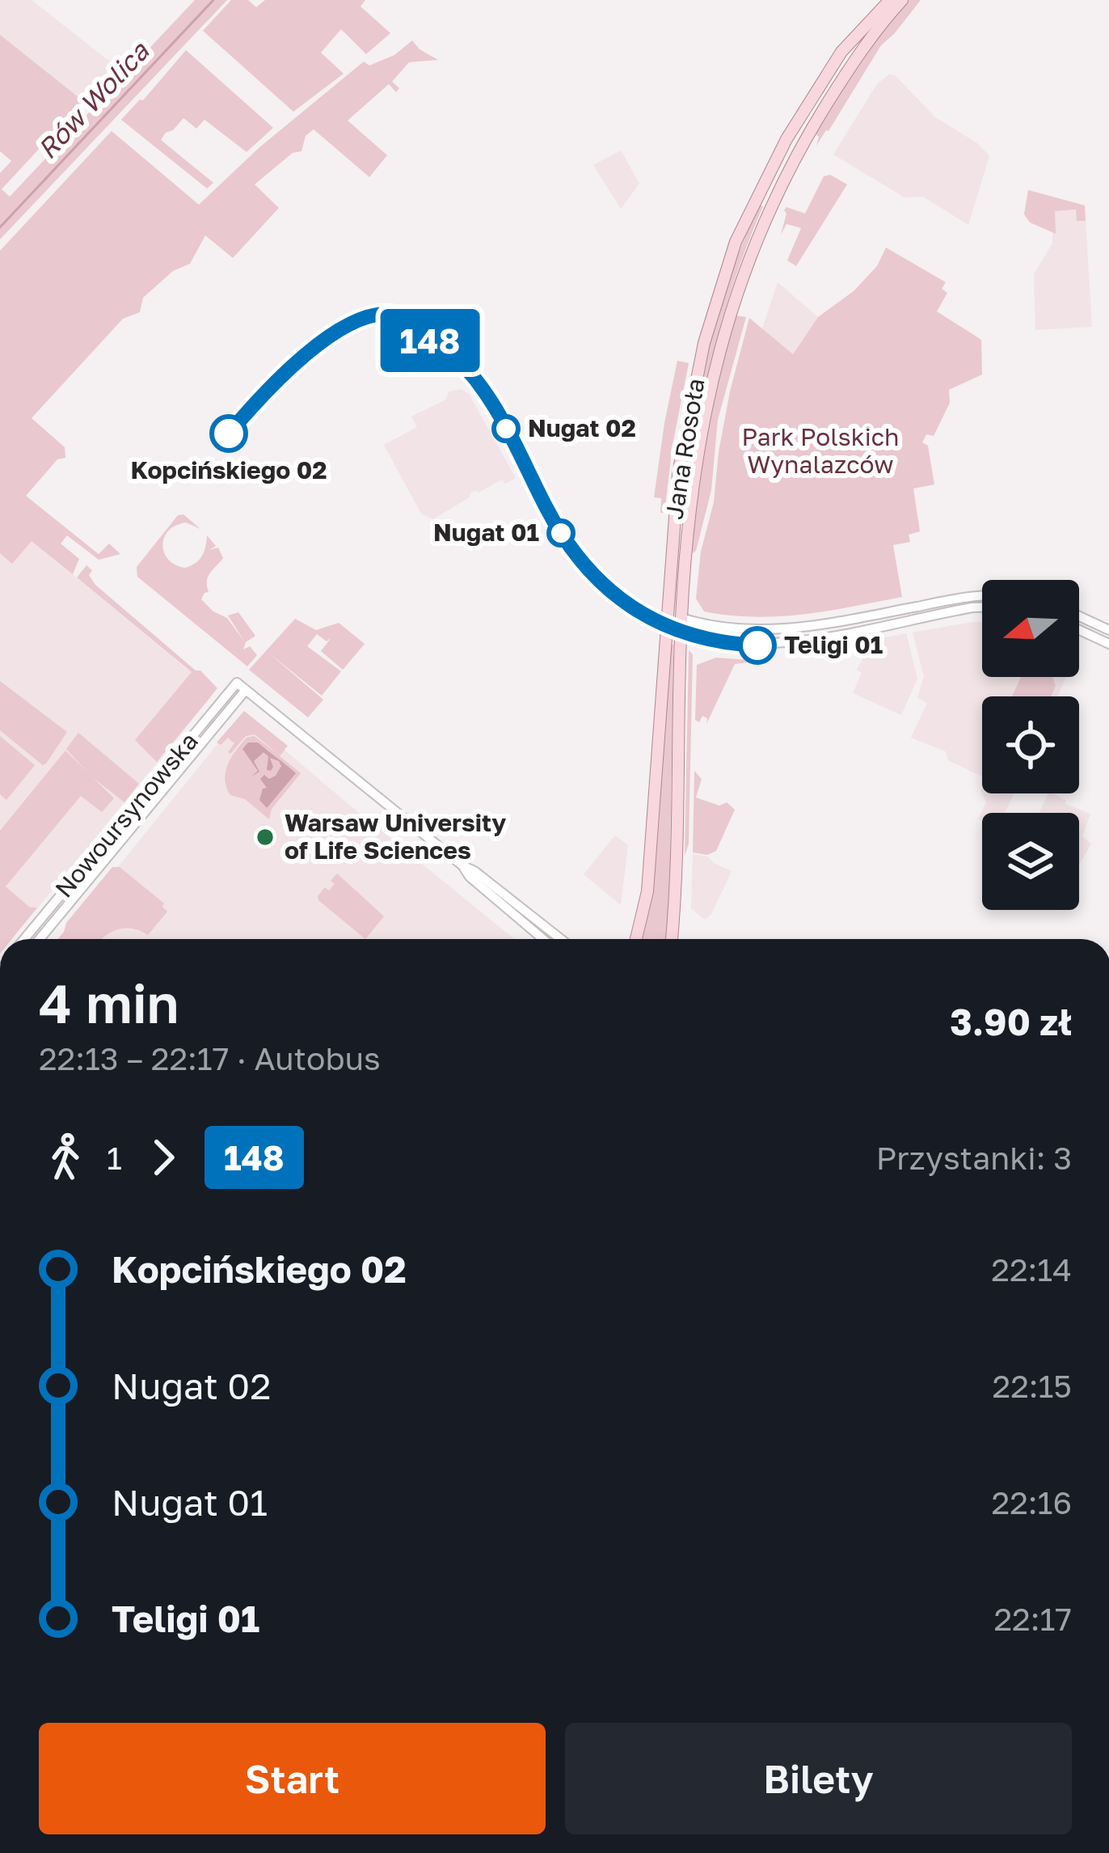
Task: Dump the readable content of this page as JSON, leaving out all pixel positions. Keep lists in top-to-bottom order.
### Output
{
  "streets": {
    "main road": ["Jana Rosoła"],
    "street": ["Nowoursynowska"]
  },
  "water": ["Rów Wolica"],
  "parks": ["Park Polskich Wynalazców"],
  "places": [
    "Nugat 02",
    "Kopcińskiego 02",
    "Nugat 01",
    "Teligi 01",
    "Warsaw University of Life Sciences"
  ],
  "lines": ["bus line 148"],
  "north": "left",
  "page": {
    "on_map": "148",
    "heading": ["4 min", "22:13 – 22:17 · Autobus", "3.90 zł"],
    "legs": ["1", "148", "Przystanki: 3"],
    "list": [
      {
        "name": "Kopcińskiego 02",
        "value": "22:14"
      },
      {
        "name": "Nugat 02",
        "value": "22:15"
      },
      {
        "name": "Nugat 01",
        "value": "22:16"
      },
      {
        "name": "Teligi 01",
        "value": "22:17"
      }
    ],
    "buttons": ["Start", "Bilety"]
  }
}
